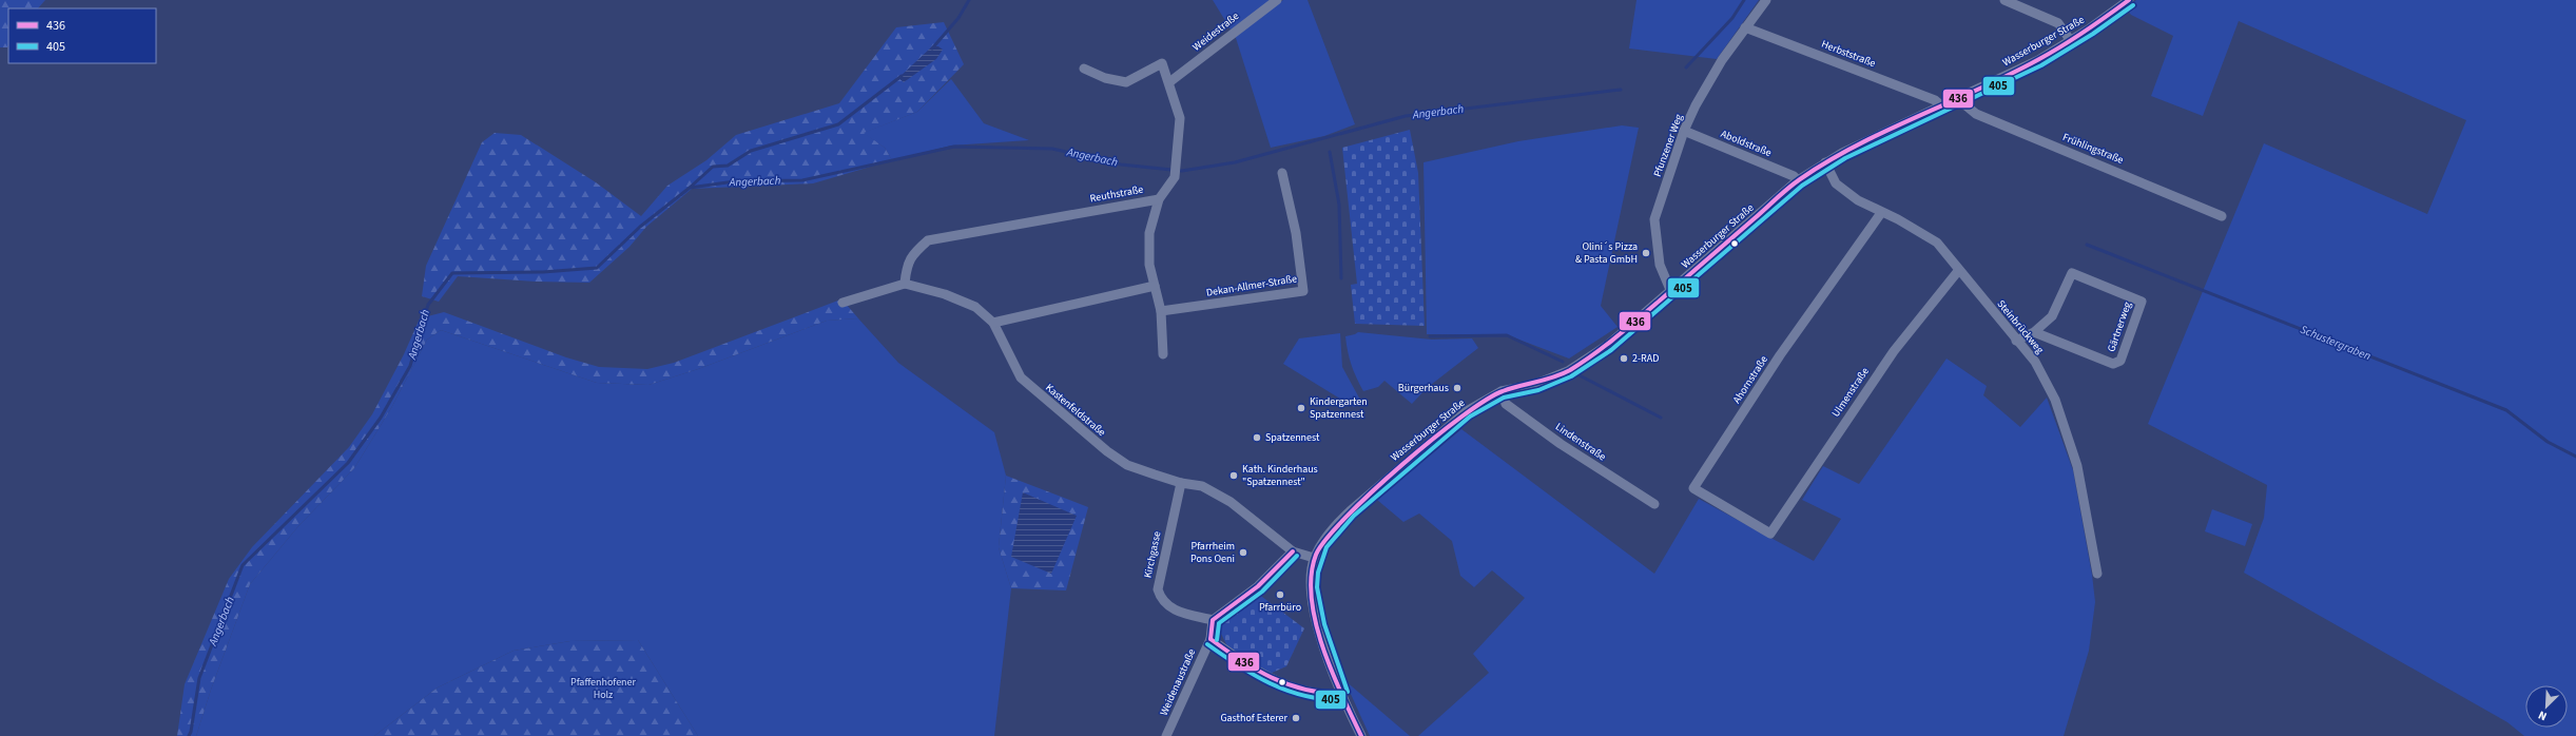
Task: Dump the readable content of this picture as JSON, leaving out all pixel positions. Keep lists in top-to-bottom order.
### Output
{
  "streets": {
    "street": [
      "Weidestraße",
      "Wasserburger Straße",
      "Herbststraße",
      "Aboldstraße",
      "Pfunzener Weg",
      "Frühlingstraße",
      "Reuthstraße",
      "Dekan-Allmer-Straße",
      "Steinbrückweg",
      "Gärtnerweg",
      "Ahornstraße",
      "Ulmenstraße",
      "Kastenfeldstraße",
      "Lindenstraße",
      "Kirchgasse",
      "Weidenaustraße"
    ]
  },
  "crossings": [
    ["Weidestraße", "Reuthstraße"],
    ["Wasserburger Straße", "Herbststraße"],
    ["Wasserburger Straße", "Aboldstraße"],
    ["Wasserburger Straße", "Pfunzener Weg"],
    ["Wasserburger Straße", "Frühlingstraße"],
    ["Wasserburger Straße", "Steinbrückweg"],
    ["Wasserburger Straße", "Kastenfeldstraße"],
    ["Wasserburger Straße", "Lindenstraße"],
    ["Herbststraße", "Pfunzener Weg"],
    ["Aboldstraße", "Pfunzener Weg"],
    ["Reuthstraße", "Kastenfeldstraße"],
    ["Steinbrückweg", "Gärtnerweg"],
    ["Steinbrückweg", "Ahornstraße"],
    ["Steinbrückweg", "Ulmenstraße"],
    ["Ahornstraße", "Ulmenstraße"],
    ["Kastenfeldstraße", "Kirchgasse"]
  ],
  "water": ["Angerbach", "Schustergraben"],
  "parks": ["Pfaffenhofener Holz"],
  "places": [
    "Olini´s Pizza & Pasta GmbH",
    "2-RAD",
    "Bürgerhaus",
    "Kindergarten Spatzennest",
    "Spatzennest",
    "Kath. Kinderhaus \"Spatzennest\"",
    "Pfarrheim Pons Oeni",
    "Pfarrbüro",
    "Gasthof Esterer"
  ],
  "lines": ["transit line 436", "transit line 405"],
  "legend": ["436", "405"],
  "north": "bottom left"
}
